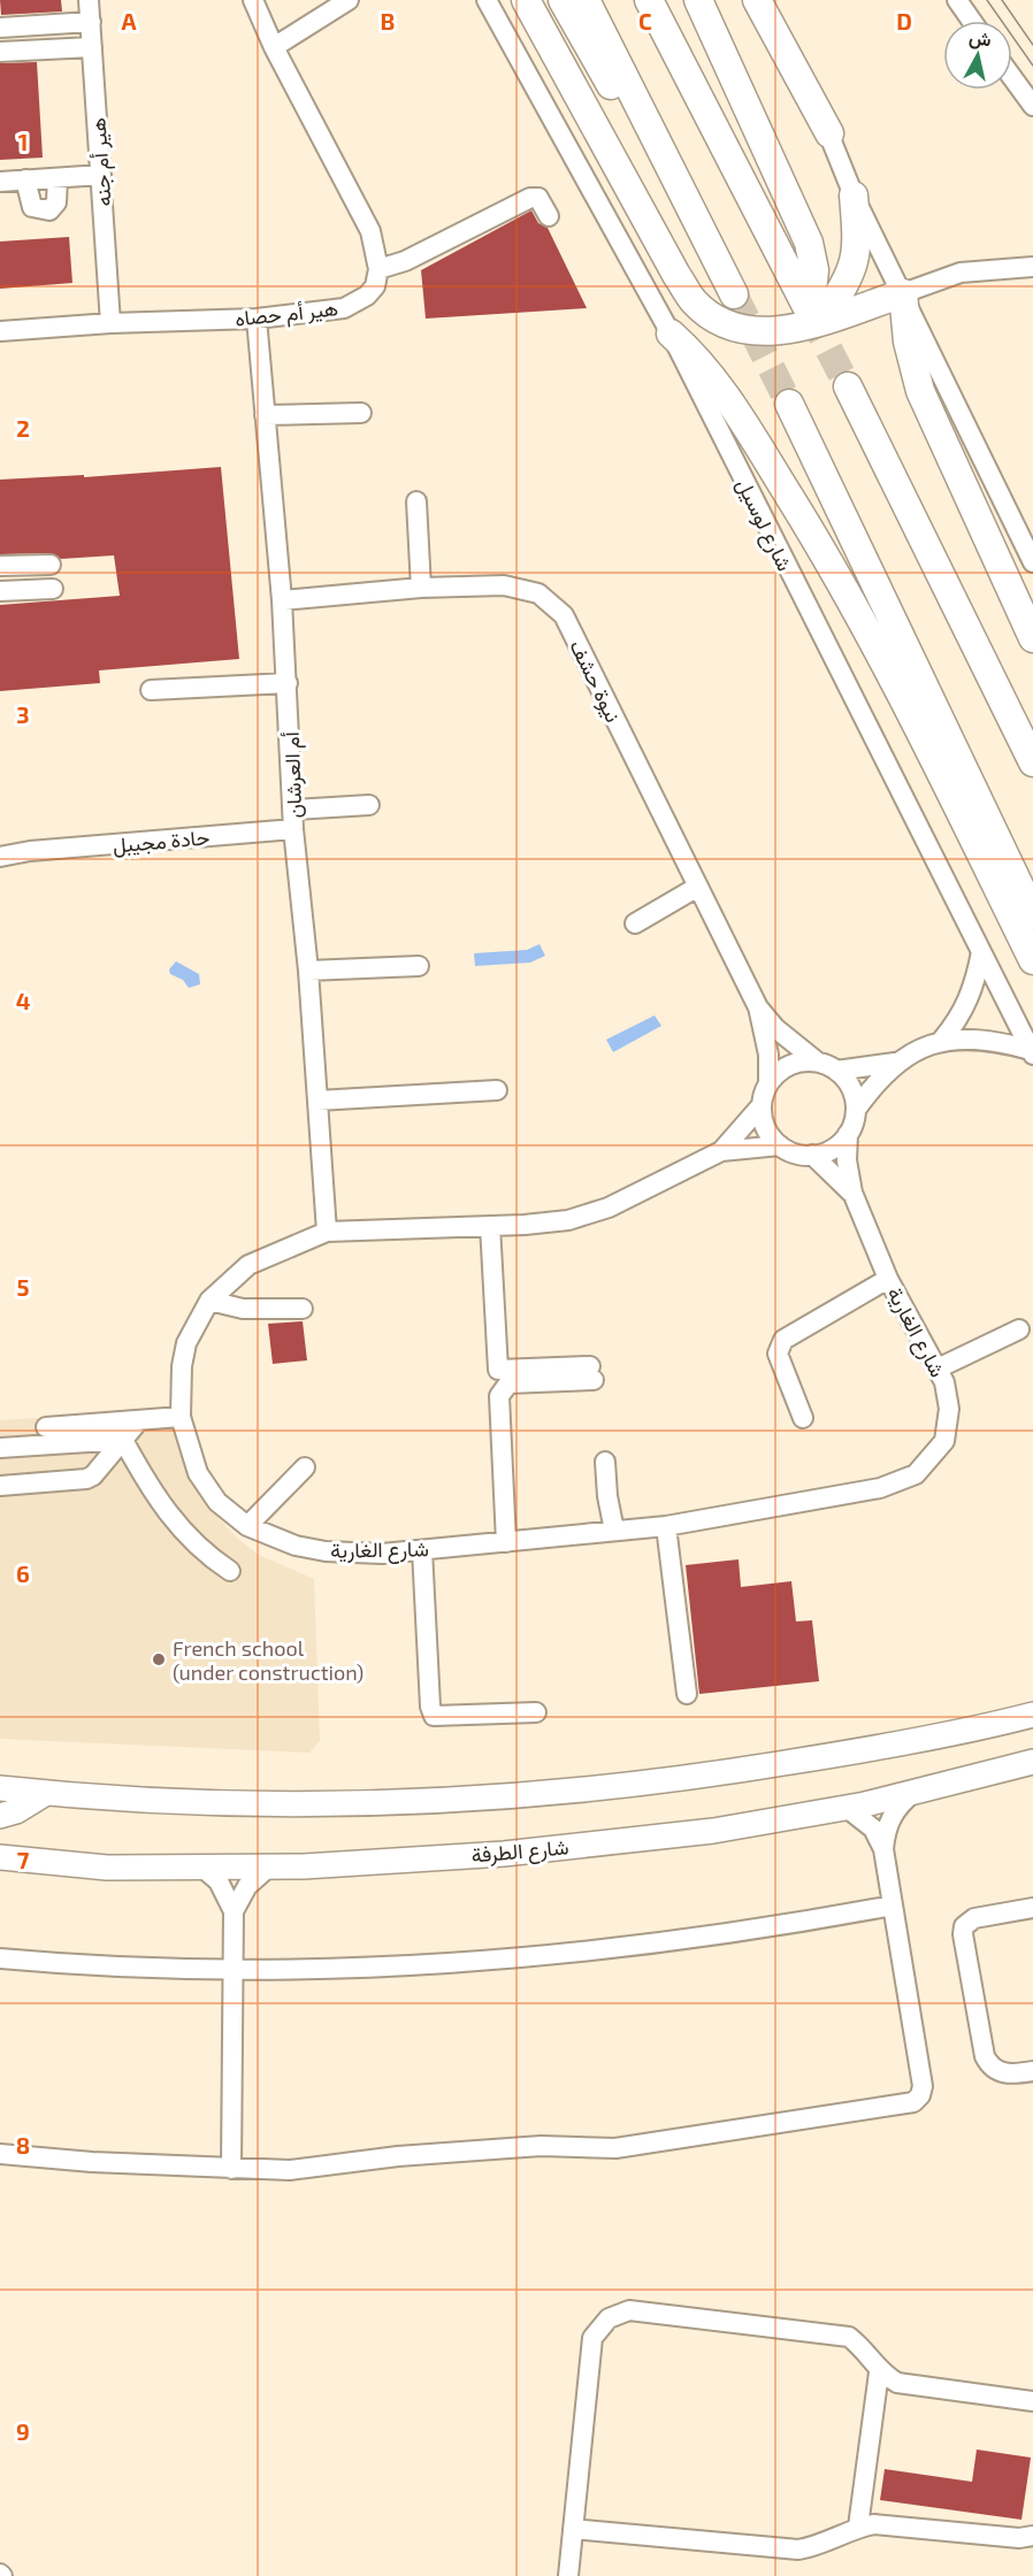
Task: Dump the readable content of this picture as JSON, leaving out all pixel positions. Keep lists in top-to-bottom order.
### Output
{
  "streets": {
    "main road": ["شارع الطرفة"],
    "street": [
      "هير أم جنه",
      "هير أم حصاه",
      "شارع لوسيل",
      "نيوة حشف",
      "أم العرشان",
      "حادة مجيبل",
      "شارع الغارية"
    ]
  },
  "crossings": [
    ["هير أم جنه", "هير أم حصاه"],
    ["هير أم حصاه", "أم العرشان"],
    ["نيوة حشف", "أم العرشان"],
    ["نيوة حشف", "شارع الغارية"],
    ["أم العرشان", "حادة مجيبل"],
    ["أم العرشان", "شارع الغارية"]
  ],
  "places": ["French school (under construction)"],
  "north": "top",
  "grid": {
    "columns": [
      "A",
      "B",
      "C",
      "D"
    ],
    "rows": [
      "1",
      "2",
      "3",
      "4",
      "5",
      "6",
      "7",
      "8",
      "9"
    ]
  }
}
